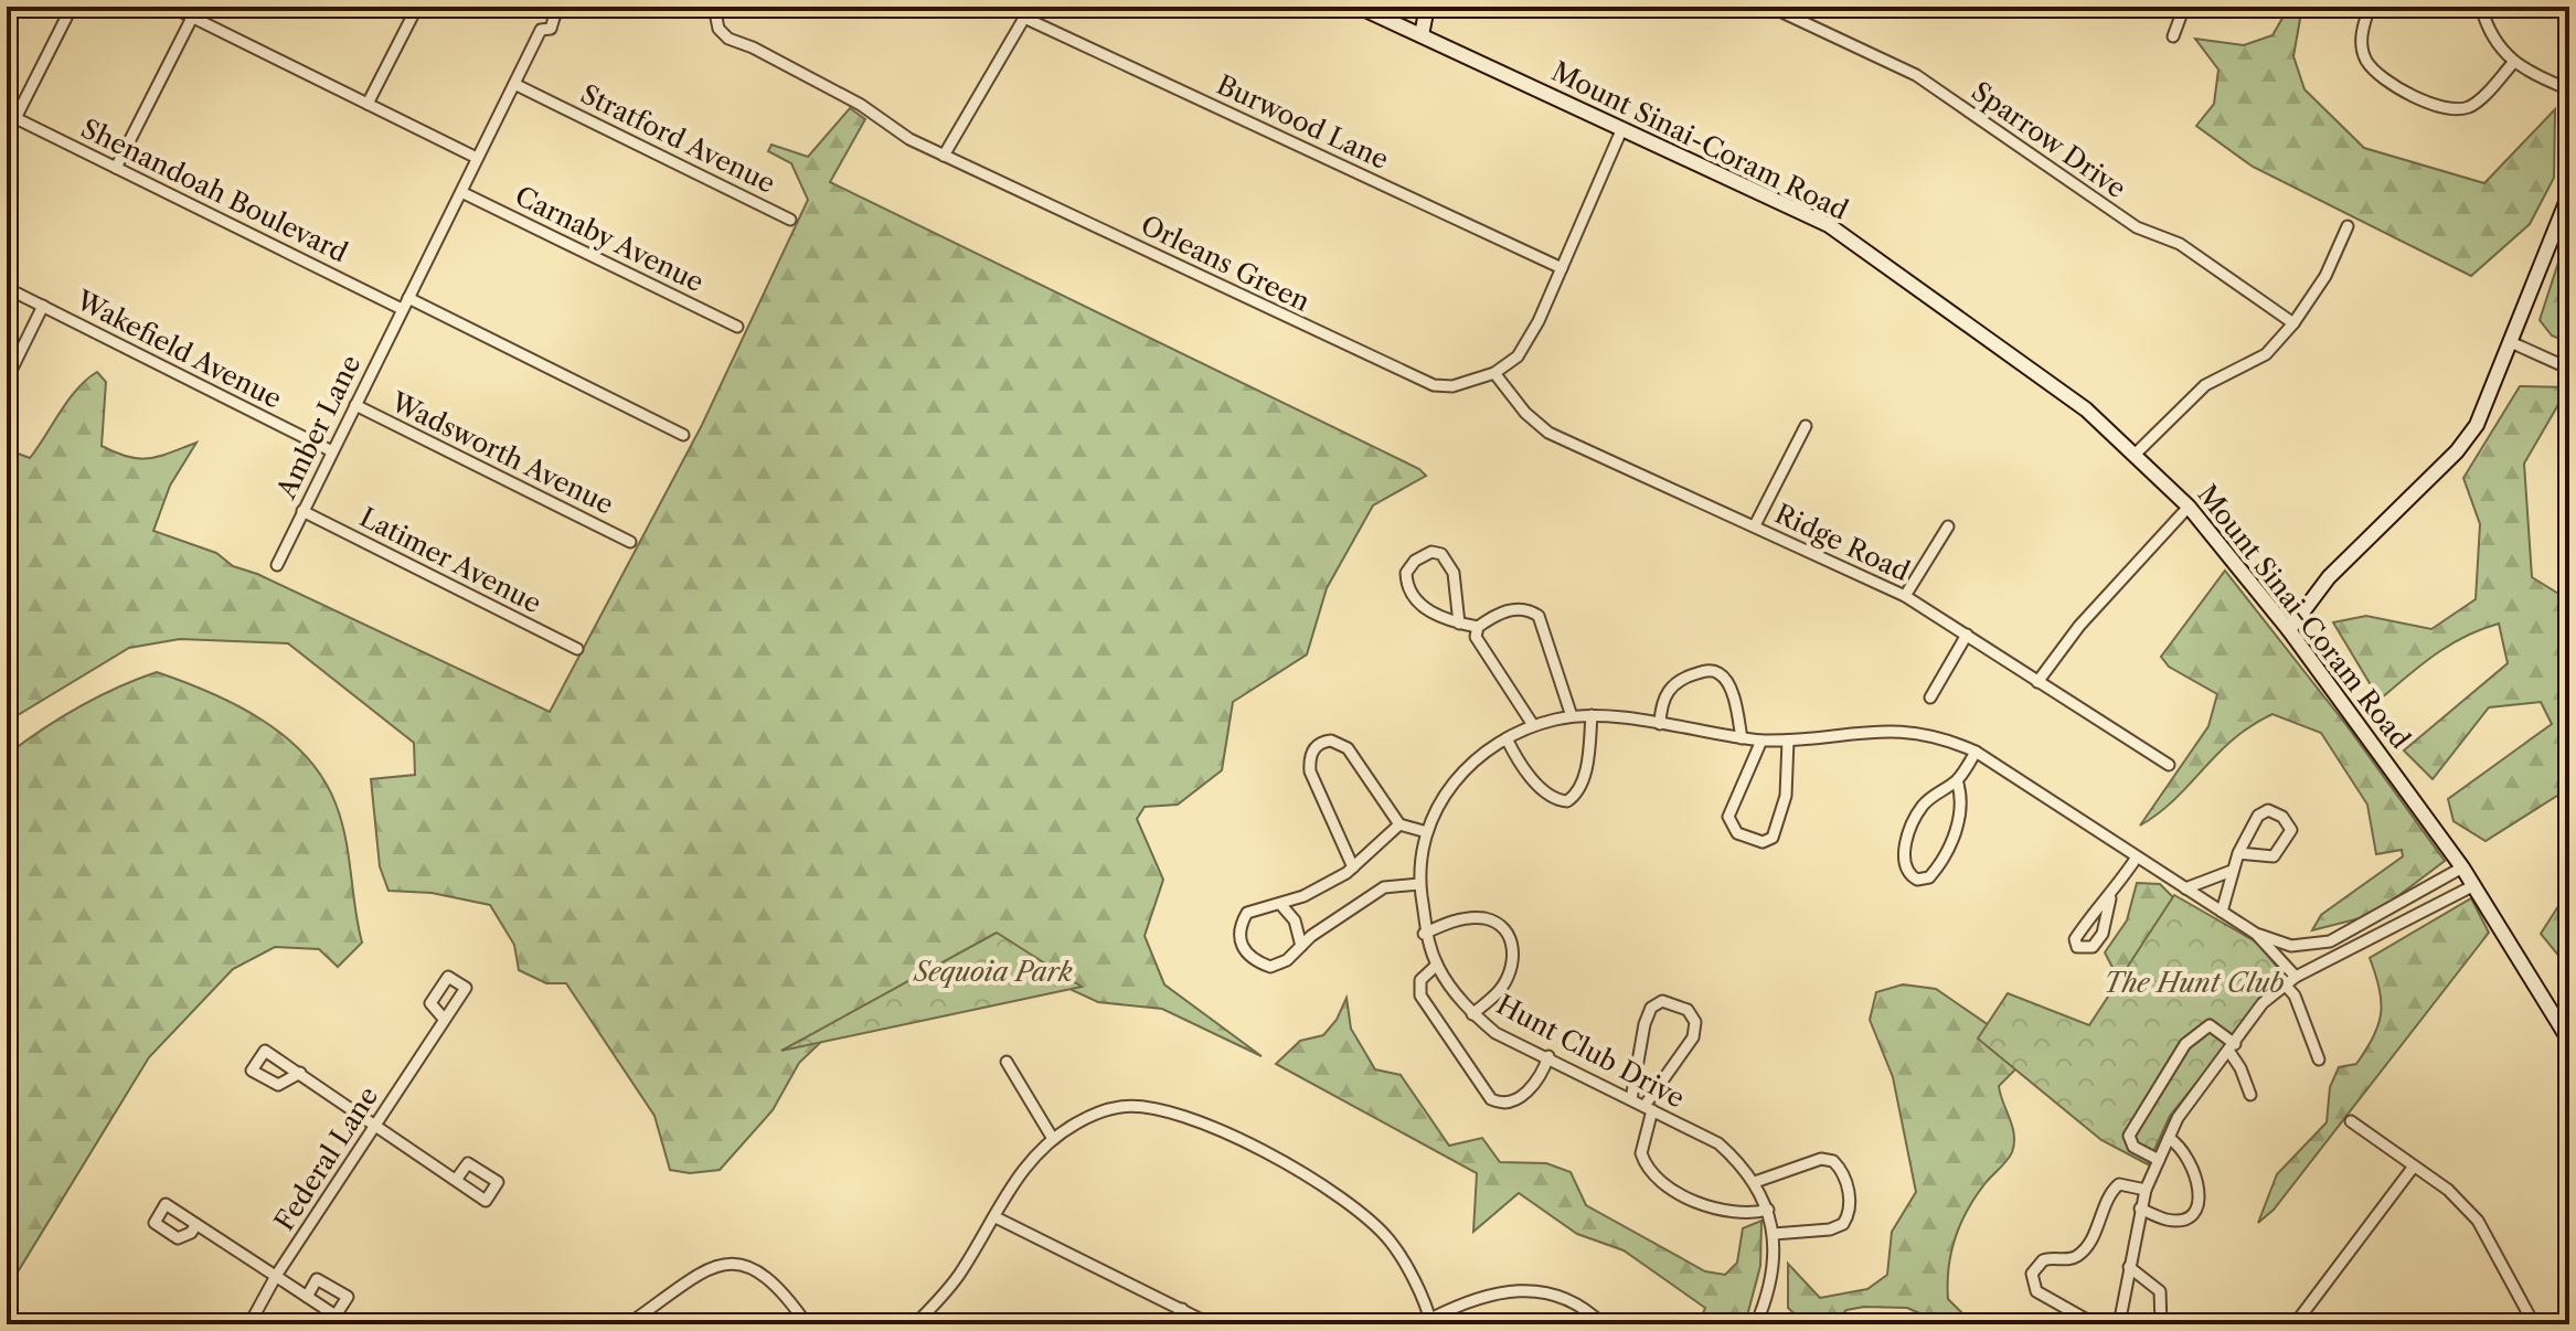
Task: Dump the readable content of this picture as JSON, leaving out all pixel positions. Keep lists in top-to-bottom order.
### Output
{
  "streets": {
    "main road": ["Mount Sinai-Coram Road"],
    "street": [
      "Burwood Lane",
      "Stratford Avenue",
      "Sparrow Drive",
      "Shenandoah Boulevard",
      "Carnaby Avenue",
      "Orleans Green",
      "Wakefield Avenue",
      "Amber Lane",
      "Wadsworth Avenue",
      "Ridge Road",
      "Latimer Avenue",
      "Hunt Club Drive",
      "Federal Lane"
    ]
  },
  "crossings": [
    ["Burwood Lane", "Orleans Green"],
    ["Mount Sinai-Coram Road", "Orleans Green"],
    ["Shenandoah Boulevard", "Amber Lane"],
    ["Orleans Green", "Ridge Road"],
    ["Wakefield Avenue", "Amber Lane"],
    ["Amber Lane", "Wadsworth Avenue"],
    ["Amber Lane", "Latimer Avenue"]
  ],
  "parks": ["Sequoia Park", "The Hunt Club"]
}
